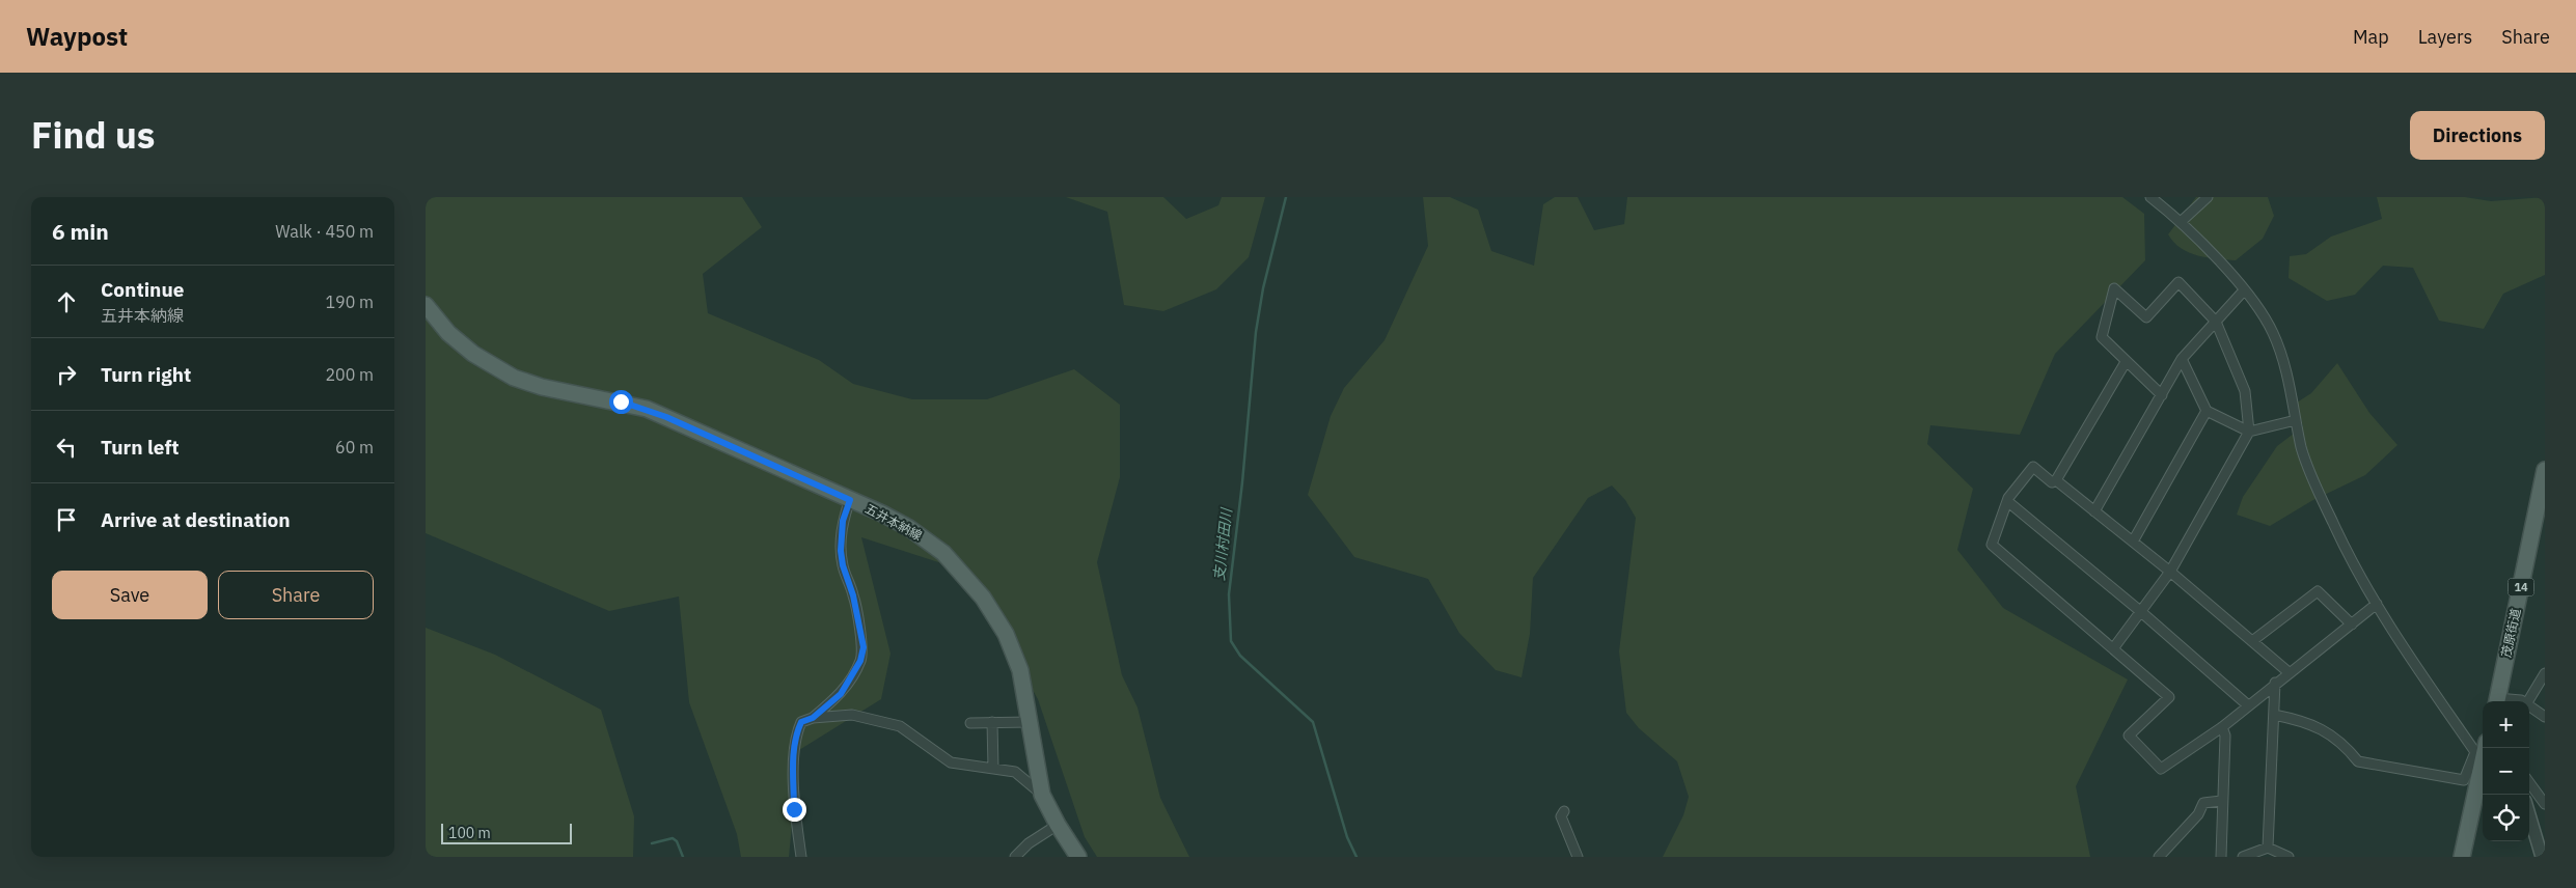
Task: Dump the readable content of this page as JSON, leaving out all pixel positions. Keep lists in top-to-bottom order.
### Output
{
  "streets": {
    "main road": ["五井本納線", "14", "茂原街道"]
  },
  "water": ["支川村田川"],
  "scale_bar": "100 m",
  "page": {
    "header": "Waypost",
    "nav": ["Map", "Layers", "Share"],
    "title": "Find us",
    "buttons": [
      "Directions",
      ["Save", "Share"]
    ],
    "heading": ["6 min", "Walk · 450 m"],
    "list": [
      ["Continue", "五井本納線", "190 m"],
      ["Turn right", "200 m"],
      ["Turn left", "60 m"],
      "Arrive at destination"
    ],
    "map_buttons": ["+", "−"],
    "scale": "100 m"
  }
}
